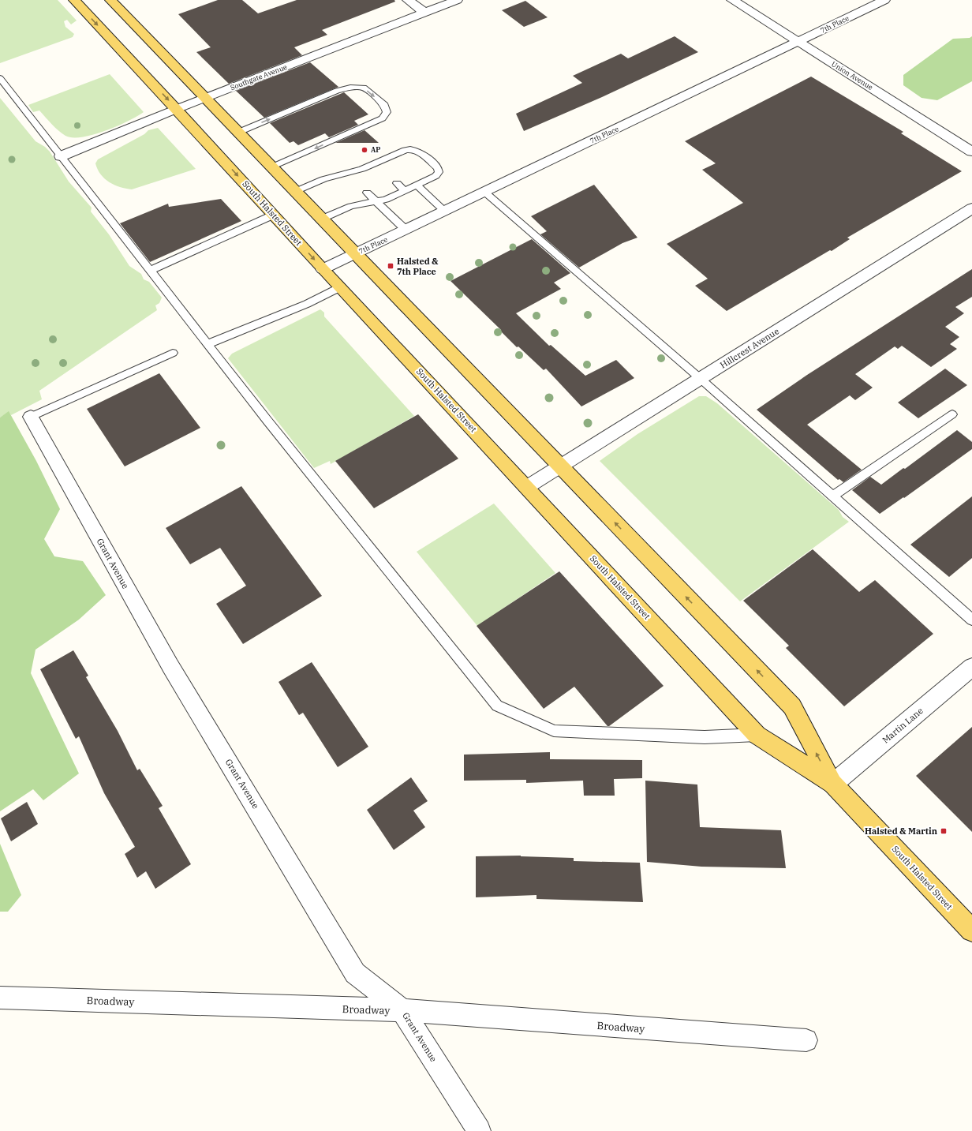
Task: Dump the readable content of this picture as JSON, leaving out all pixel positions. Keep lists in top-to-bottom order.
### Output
{
  "streets": {
    "main road": ["South Halsted Street"],
    "street": [
      "7th Place",
      "Union Avenue",
      "Southgate Avenue",
      "Hillcrest Avenue",
      "Grant Avenue",
      "Martin Lane",
      "Broadway"
    ]
  },
  "crossings": [
    ["7th Place", "Union Avenue"],
    ["7th Place", "South Halsted Street"],
    ["Southgate Avenue", "South Halsted Street"],
    ["South Halsted Street", "Hillcrest Avenue"],
    ["South Halsted Street", "Martin Lane"],
    ["Grant Avenue", "Broadway"]
  ],
  "places": {
    "other": ["AP"],
    "transit": ["Halsted & 7th Place", "Halsted & Martin"]
  }
}
